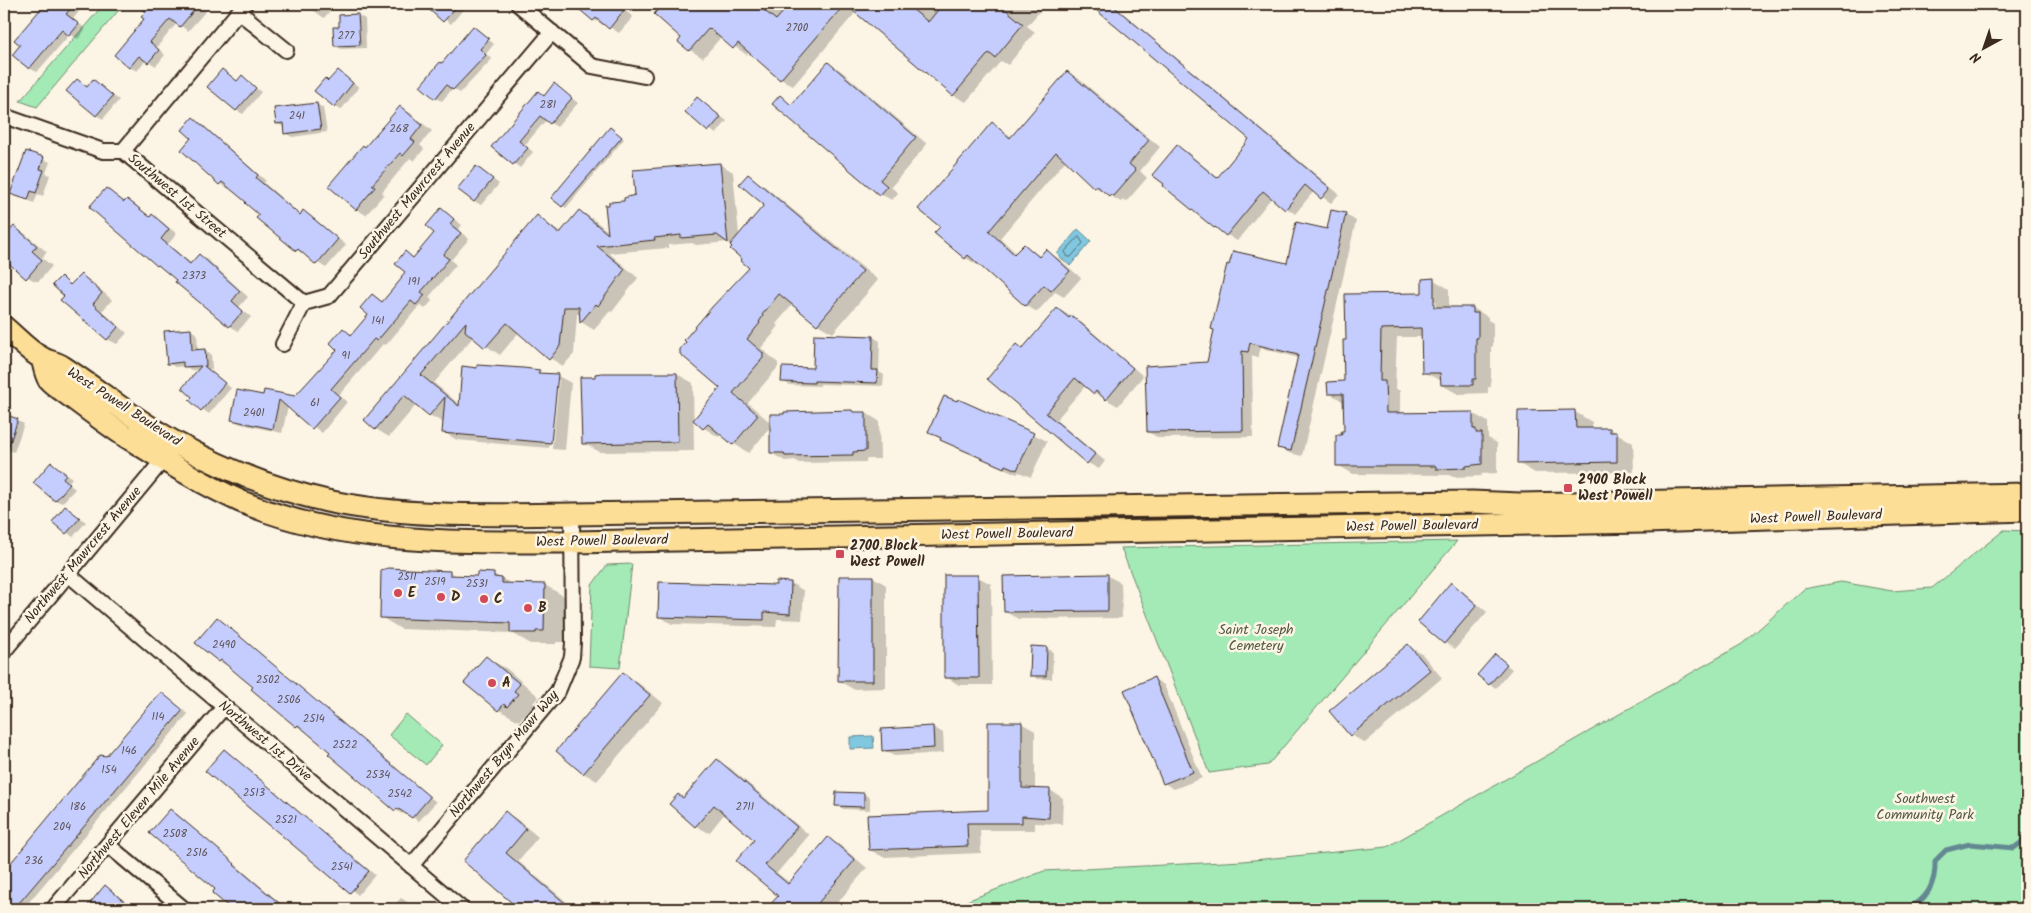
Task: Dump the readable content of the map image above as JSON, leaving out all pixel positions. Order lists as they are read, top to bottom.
{
  "streets": {
    "main road": ["West Powell Boulevard"],
    "street": [
      "Southwest Mawrcrest Avenue",
      "Southwest 1st Street",
      "Northwest Mawrcrest Avenue",
      "Northwest 1st Drive",
      "Northwest Bryn Mawr Way",
      "Northwest Eleven Mile Avenue"
    ]
  },
  "crossings": [
    ["Southwest Mawrcrest Avenue", "Southwest 1st Street"],
    ["West Powell Boulevard", "Northwest Mawrcrest Avenue"],
    ["West Powell Boulevard", "Northwest Bryn Mawr Way"],
    ["Northwest Mawrcrest Avenue", "Northwest 1st Drive"],
    ["Northwest 1st Drive", "Northwest Bryn Mawr Way"],
    ["Northwest 1st Drive", "Northwest Eleven Mile Avenue"]
  ],
  "parks": ["Saint Joseph Cemetery", "Southwest Community Park"],
  "places": {
    "transit": ["2900 Block West Powell", "2700 Block West Powell"],
    "other": [
      "E",
      "D",
      "C",
      "B",
      "A"
    ]
  },
  "house_numbers": [
    "2700",
    "277",
    "281",
    "241",
    "268",
    "2373",
    "191",
    "141",
    "91",
    "61",
    "2401",
    "2511",
    "2519",
    "2531",
    "2490",
    "2502",
    "2506",
    "114",
    "2514",
    "2522",
    "146",
    "154",
    "2534",
    "2513",
    "2542",
    "186",
    "2711",
    "2521",
    "204",
    "2508",
    "2516",
    "236",
    "2541"
  ],
  "north": "bottom left"
}
